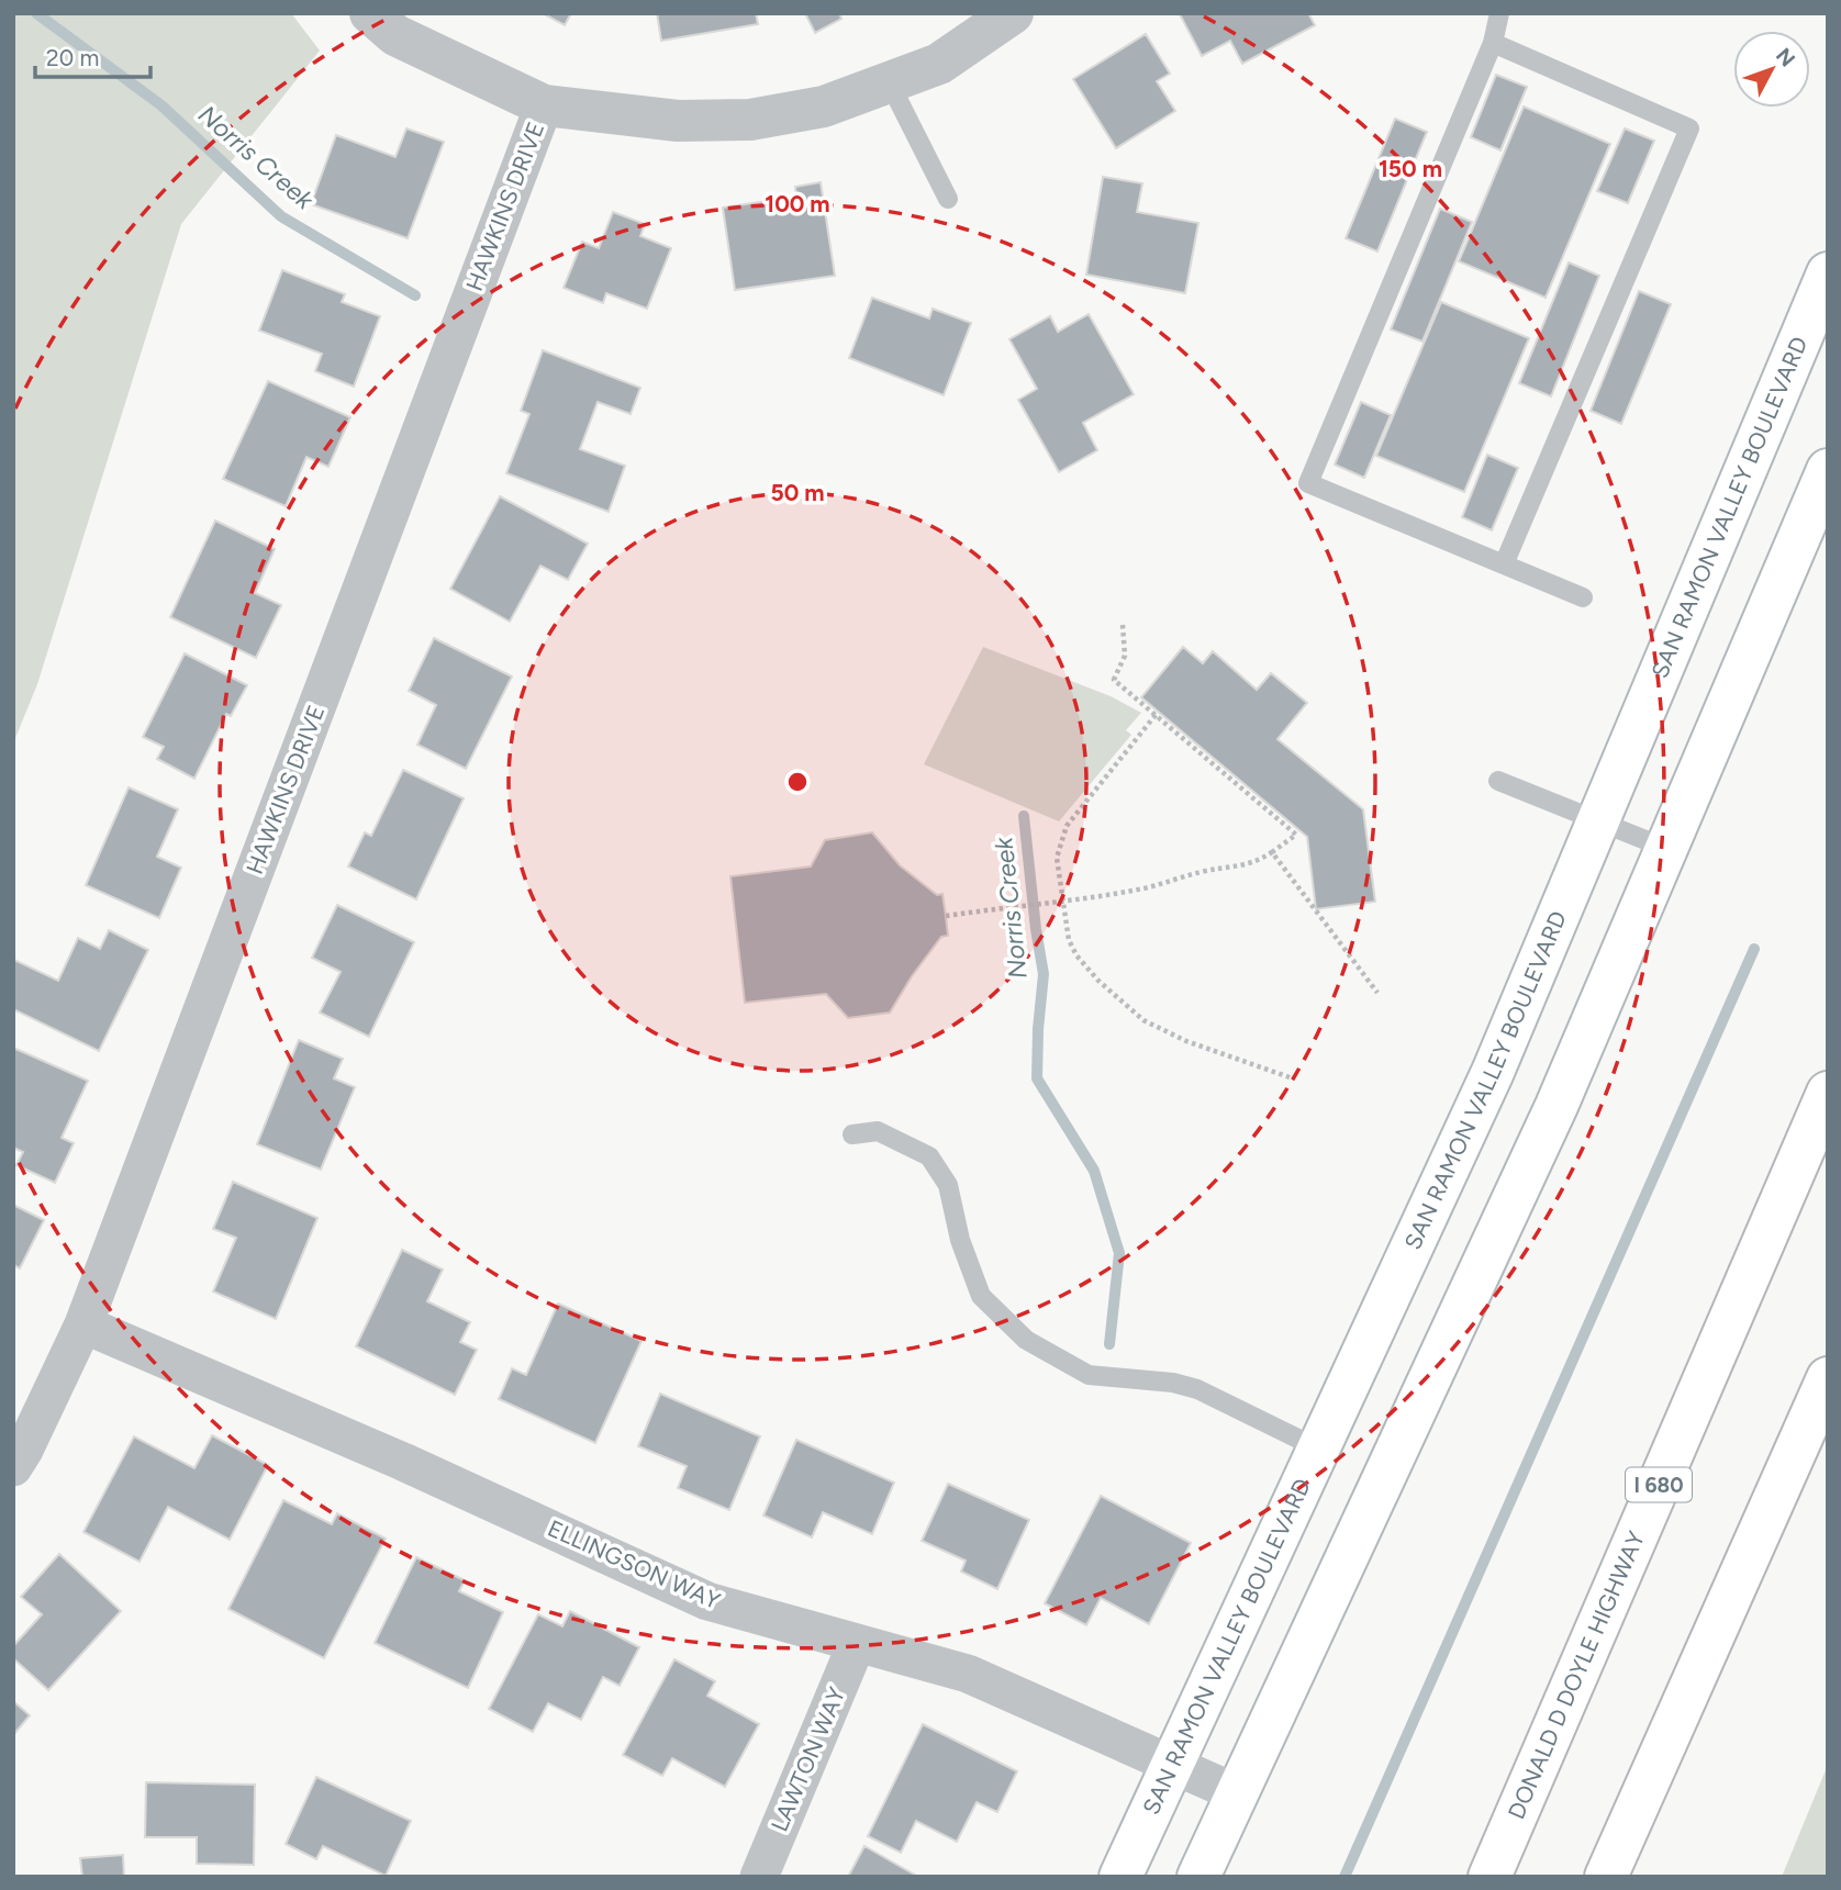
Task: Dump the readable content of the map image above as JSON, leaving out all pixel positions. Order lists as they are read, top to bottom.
{
  "streets": {
    "main road": ["SAN RAMON VALLEY BOULEVARD", "I 680", "DONALD D DOYLE HIGHWAY"],
    "street": ["HAWKINS DRIVE", "ELLINGSON WAY", "LAWTON WAY"]
  },
  "crossings": [
    ["HAWKINS DRIVE", "ELLINGSON WAY"],
    ["SAN RAMON VALLEY BOULEVARD", "ELLINGSON WAY"],
    ["ELLINGSON WAY", "LAWTON WAY"]
  ],
  "water": ["Norris Creek"],
  "scale_bar": "20 m",
  "north": "top right",
  "rings": ["150 m", "100 m", "50 m"]
}
